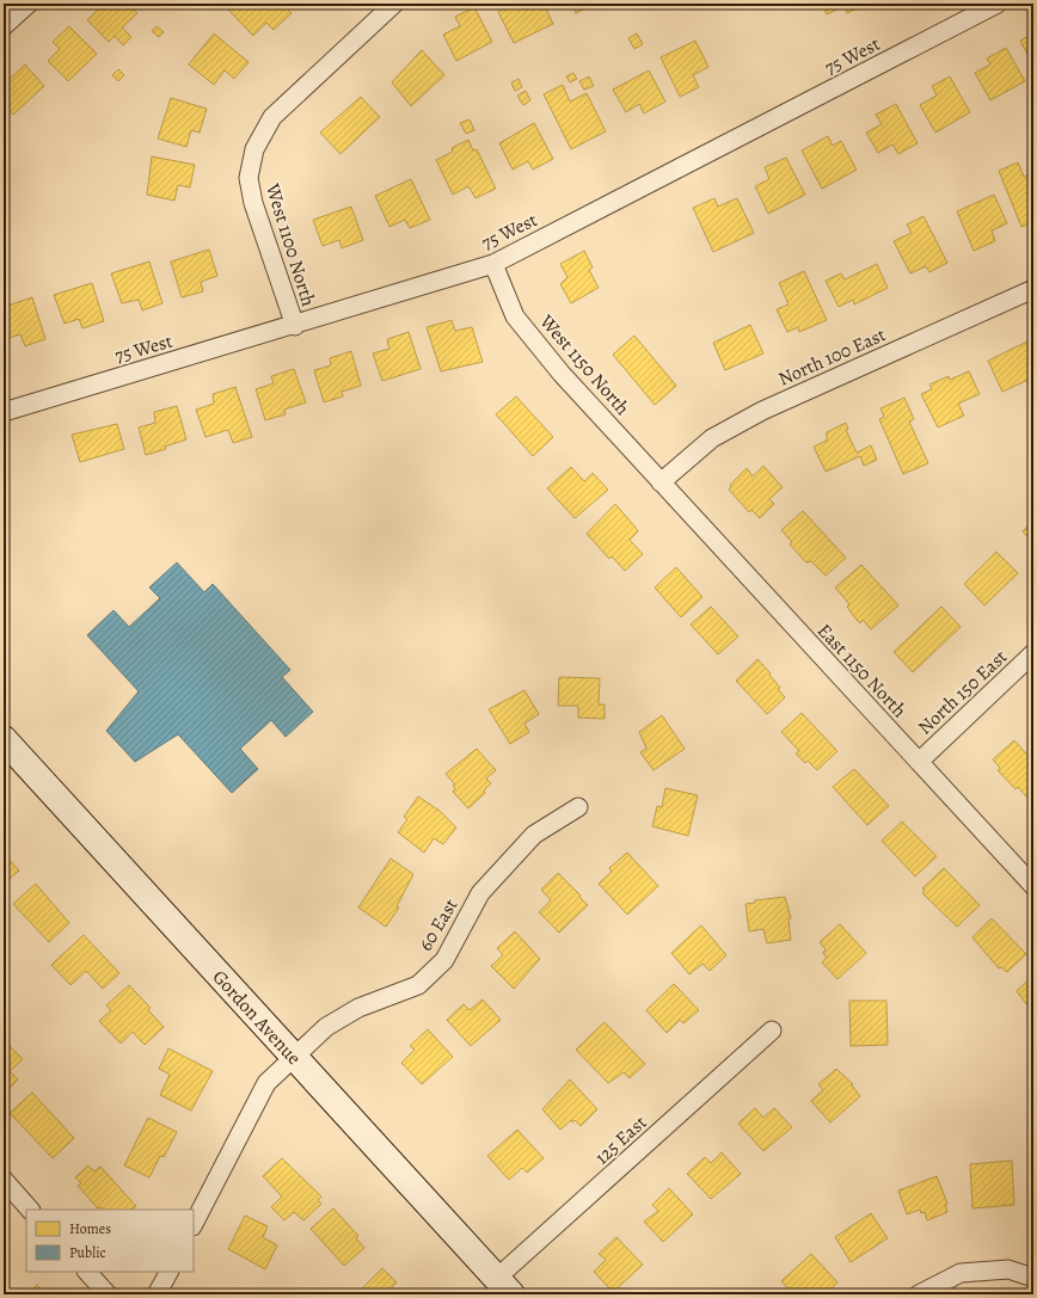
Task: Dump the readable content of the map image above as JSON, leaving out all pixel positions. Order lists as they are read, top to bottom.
{
  "streets": {
    "main road": ["Gordon Avenue"],
    "street": [
      "75 West",
      "West 1100 North",
      "North 100 East",
      "West 1150 North",
      "East 1150 North",
      "North 150 East",
      "60 East",
      "125 East"
    ]
  },
  "crossings": [
    ["75 West", "West 1100 North"],
    ["75 West", "West 1150 North"],
    ["North 100 East", "West 1150 North"],
    ["North 100 East", "East 1150 North"],
    ["West 1150 North", "East 1150 North"],
    ["East 1150 North", "North 150 East"],
    ["60 East", "Gordon Avenue"],
    ["Gordon Avenue", "125 East"]
  ],
  "legend": ["Homes", "Public"]
}
